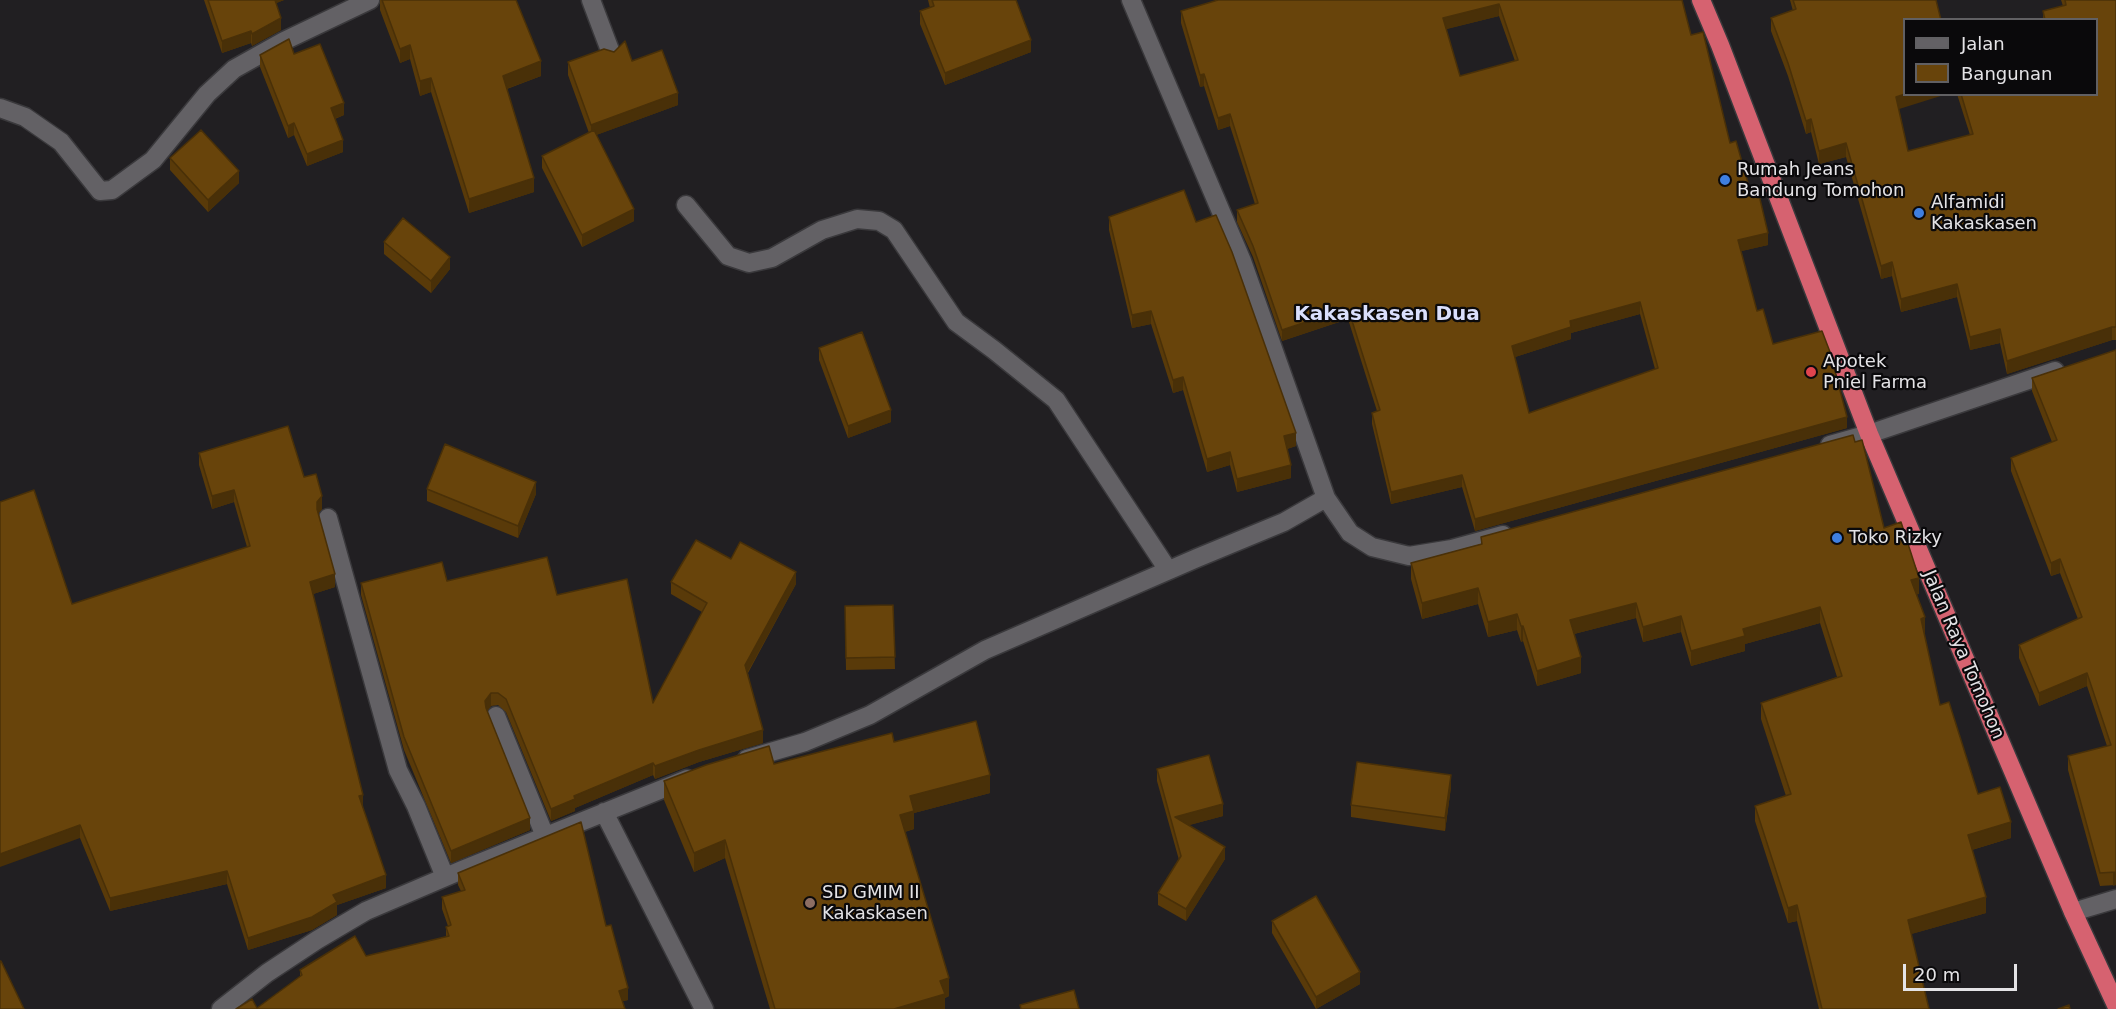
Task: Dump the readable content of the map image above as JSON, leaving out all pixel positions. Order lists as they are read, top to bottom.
{
  "streets": {
    "highway": ["Jalan Raya Tomohon"]
  },
  "districts": ["Kakaskasen Dua"],
  "places": [
    "Rumah Jeans Bandung Tomohon",
    "Alfamidi Kakaskasen",
    "Apotek Pniel Farma",
    "Toko Rizky",
    "SD GMIM II Kakaskasen"
  ],
  "legend": ["Jalan", "Bangunan"],
  "scale_bar": "20 m"
}
